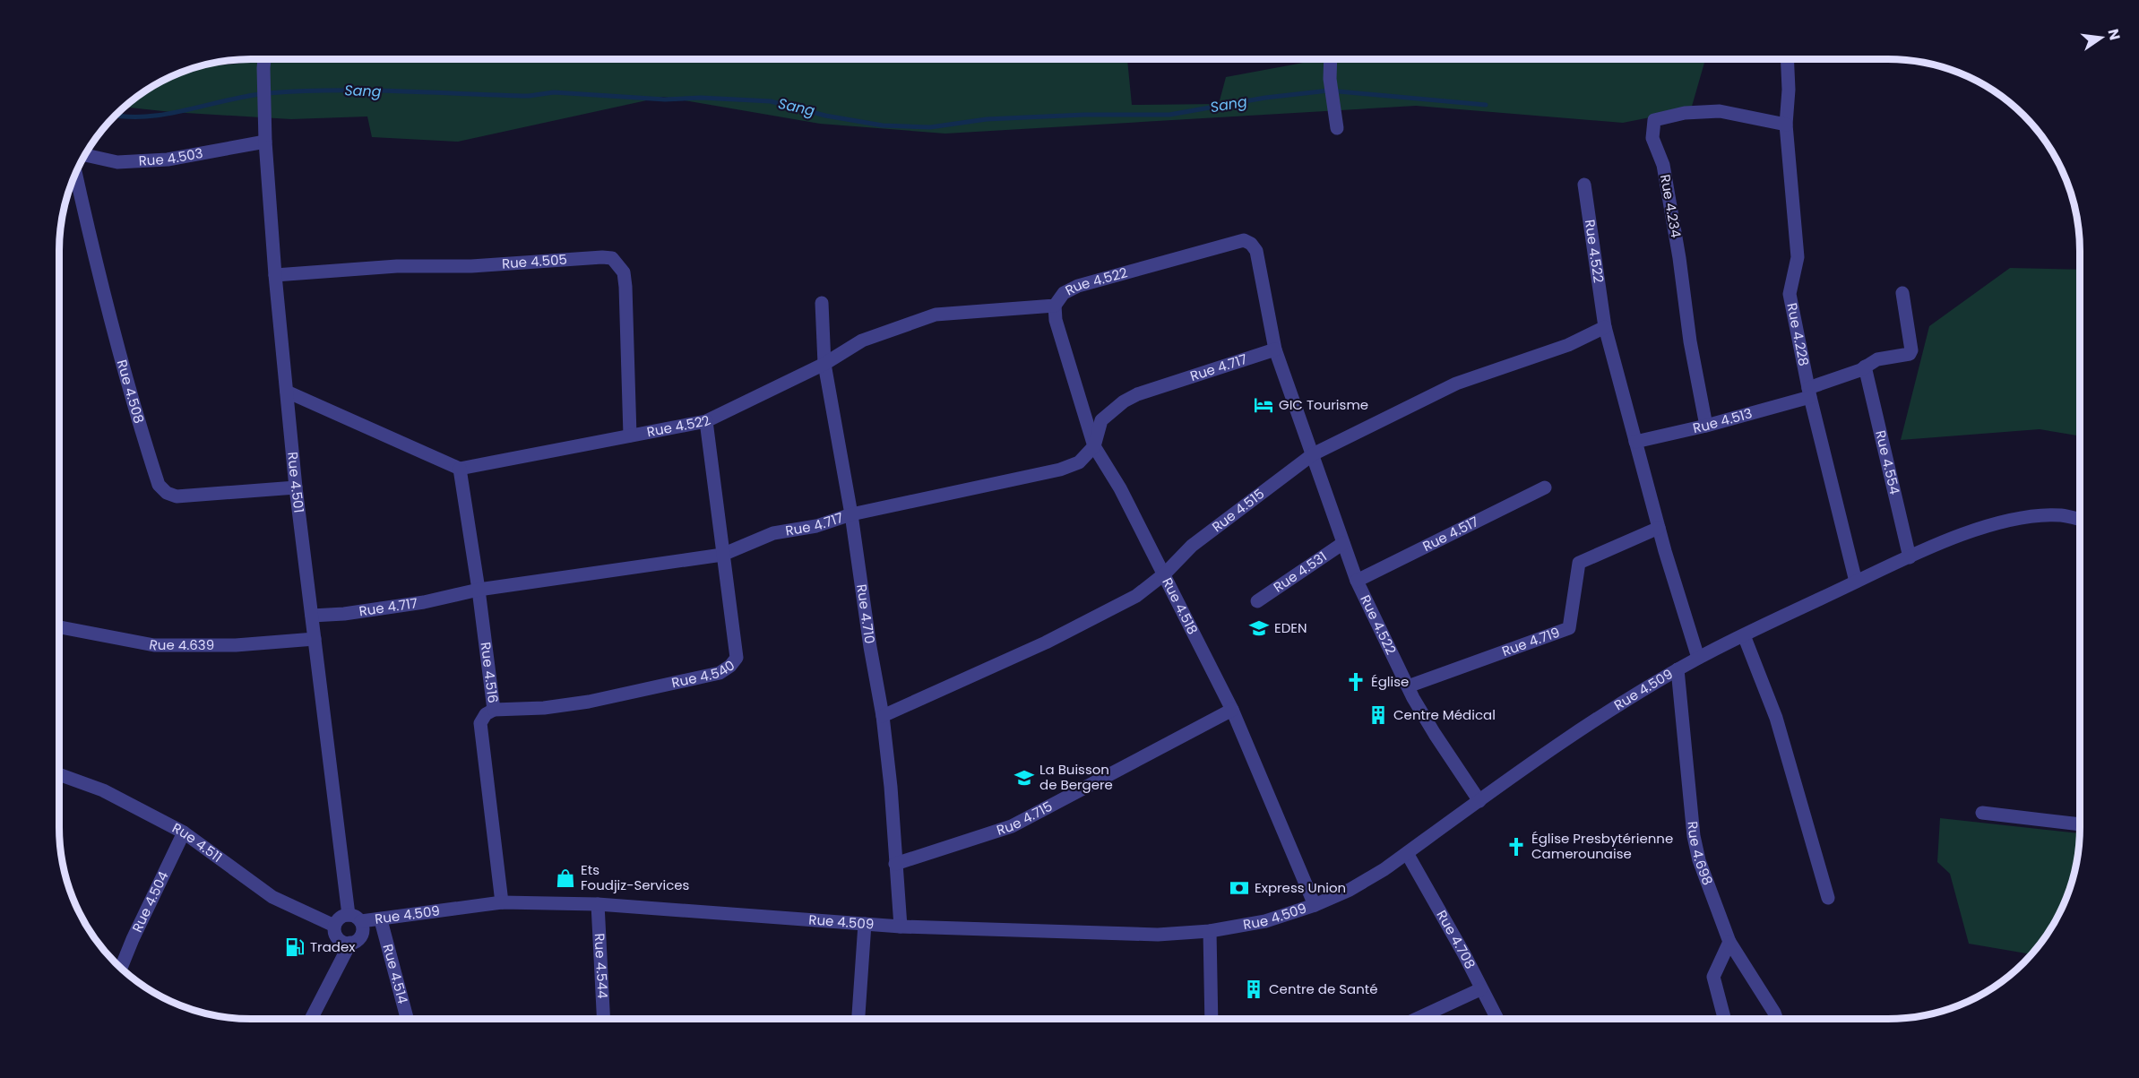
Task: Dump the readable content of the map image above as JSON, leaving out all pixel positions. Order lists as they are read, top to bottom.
{
  "streets": {
    "street": [
      "Rue 4.503",
      "Rue 4.234",
      "Rue 4.522",
      "Rue 4.505",
      "Rue 4.228",
      "Rue 4.717",
      "Rue 4.508",
      "Rue 4.513",
      "Rue 4.554",
      "Rue 4.501",
      "Rue 4.515",
      "Rue 4.517",
      "Rue 4.531",
      "Rue 4.518",
      "Rue 4.710",
      "Rue 4.719",
      "Rue 4.639",
      "Rue 4.540",
      "Rue 4.516",
      "Rue 4.509",
      "Rue 4.715",
      "Rue 4.511",
      "Rue 4.698",
      "Rue 4.504",
      "Rue 4.708",
      "Rue 4.544",
      "Rue 4.514"
    ]
  },
  "crossings": [
    ["Rue 4.503", "Rue 4.501"],
    ["Rue 4.234", "Rue 4.228"],
    ["Rue 4.234", "Rue 4.513"],
    ["Rue 4.522", "Rue 4.505"],
    ["Rue 4.522", "Rue 4.717"],
    ["Rue 4.522", "Rue 4.513"],
    ["Rue 4.522", "Rue 4.515"],
    ["Rue 4.522", "Rue 4.517"],
    ["Rue 4.522", "Rue 4.531"],
    ["Rue 4.522", "Rue 4.518"],
    ["Rue 4.522", "Rue 4.710"],
    ["Rue 4.522", "Rue 4.719"],
    ["Rue 4.522", "Rue 4.540"],
    ["Rue 4.522", "Rue 4.516"],
    ["Rue 4.522", "Rue 4.509"],
    ["Rue 4.505", "Rue 4.501"],
    ["Rue 4.228", "Rue 4.513"],
    ["Rue 4.228", "Rue 4.509"],
    ["Rue 4.717", "Rue 4.501"],
    ["Rue 4.717", "Rue 4.518"],
    ["Rue 4.717", "Rue 4.710"],
    ["Rue 4.717", "Rue 4.540"],
    ["Rue 4.717", "Rue 4.516"],
    ["Rue 4.508", "Rue 4.501"],
    ["Rue 4.513", "Rue 4.554"],
    ["Rue 4.554", "Rue 4.509"],
    ["Rue 4.501", "Rue 4.639"],
    ["Rue 4.501", "Rue 4.509"],
    ["Rue 4.501", "Rue 4.511"],
    ["Rue 4.515", "Rue 4.518"],
    ["Rue 4.515", "Rue 4.710"],
    ["Rue 4.518", "Rue 4.509"],
    ["Rue 4.518", "Rue 4.715"],
    ["Rue 4.710", "Rue 4.509"],
    ["Rue 4.710", "Rue 4.715"],
    ["Rue 4.540", "Rue 4.516"],
    ["Rue 4.516", "Rue 4.509"],
    ["Rue 4.509", "Rue 4.511"],
    ["Rue 4.509", "Rue 4.698"],
    ["Rue 4.509", "Rue 4.708"],
    ["Rue 4.509", "Rue 4.544"],
    ["Rue 4.509", "Rue 4.514"],
    ["Rue 4.511", "Rue 4.504"]
  ],
  "water": ["Sang"],
  "places": {
    "hotel": ["GIC Tourisme"],
    "school or university": ["EDEN", "La Buisson de Bergere"],
    "church": ["Église", "Église Presbytérienne Camerounaise"],
    "building": ["Centre Médical", "Centre de Santé"],
    "shop": ["Ets Foudjiz-Services"],
    "bank": ["Express Union"],
    "fuel station": ["Tradex"]
  },
  "north": "right"
}
